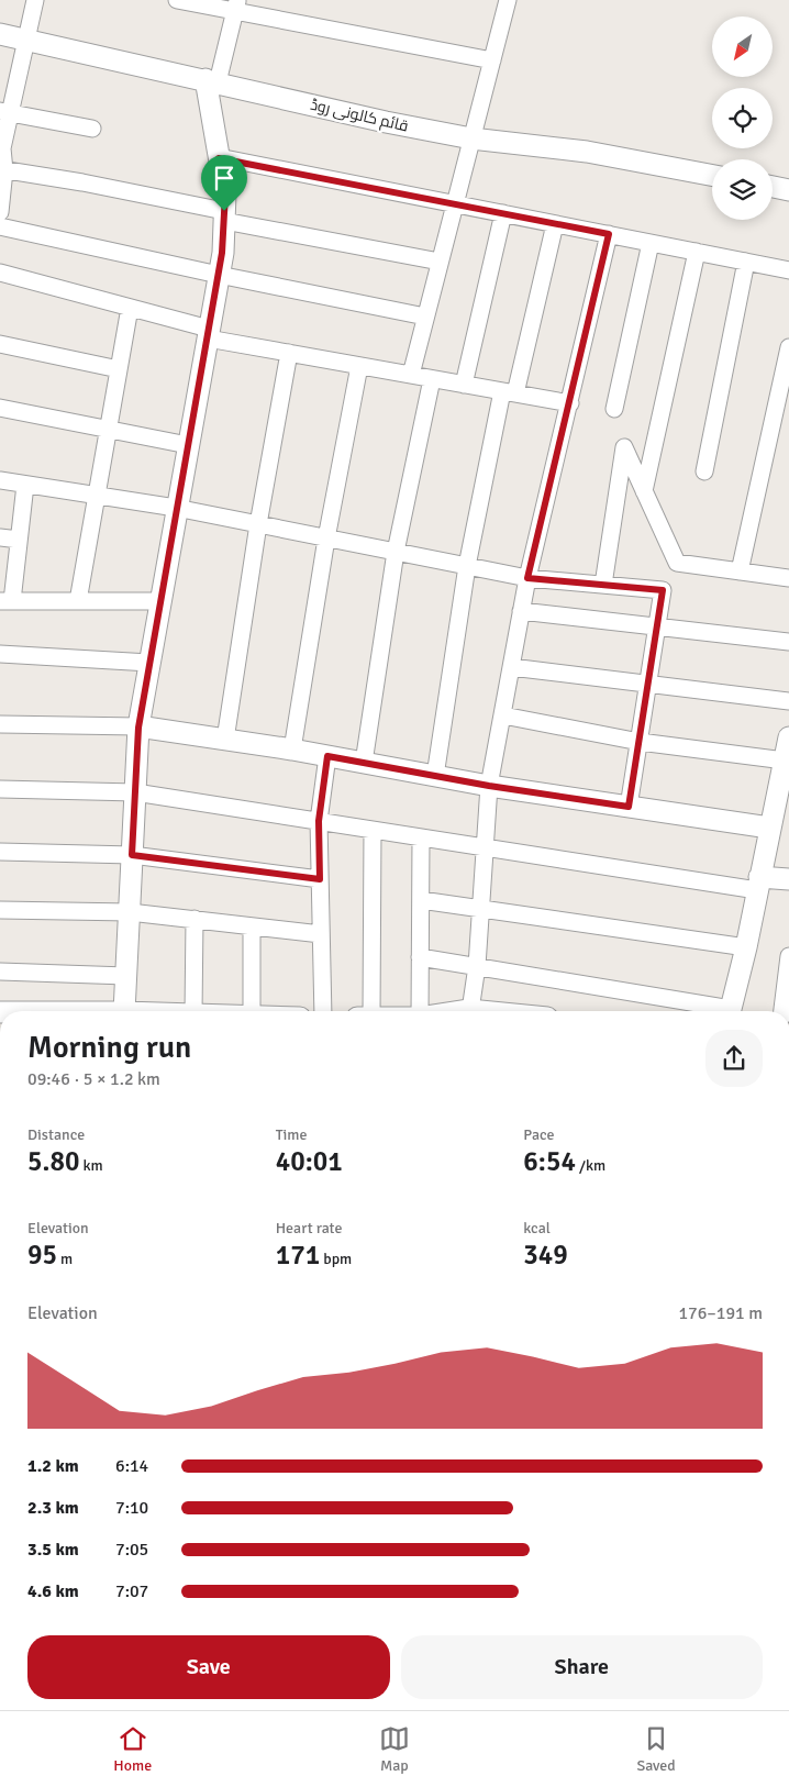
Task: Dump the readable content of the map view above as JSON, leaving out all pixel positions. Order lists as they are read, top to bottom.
{
  "streets": {
    "street": ["قائم کالونی روڈ"]
  },
  "north": "bottom left",
  "page": {
    "heading": ["Morning run", "09:46 · 5 × 1.2 km"],
    "stats": [
      ["Distance", "5.80 km"],
      ["Time", "40:01"],
      ["Pace", "6:54 /km"],
      ["Elevation", "95 m"],
      ["Heart rate", "171 bpm"],
      ["kcal", "349"]
    ],
    "chart": ["Elevation", "176–191 m"],
    "list": [
      {
        "name": "1.2 km",
        "note": "6:14"
      },
      {
        "name": "2.3 km",
        "note": "7:10"
      },
      {
        "name": "3.5 km",
        "note": "7:05"
      },
      {
        "name": "4.6 km",
        "note": "7:07"
      }
    ],
    "buttons": ["Save", "Share"],
    "tabs": ["Home", "Map", "Saved"]
  }
}
